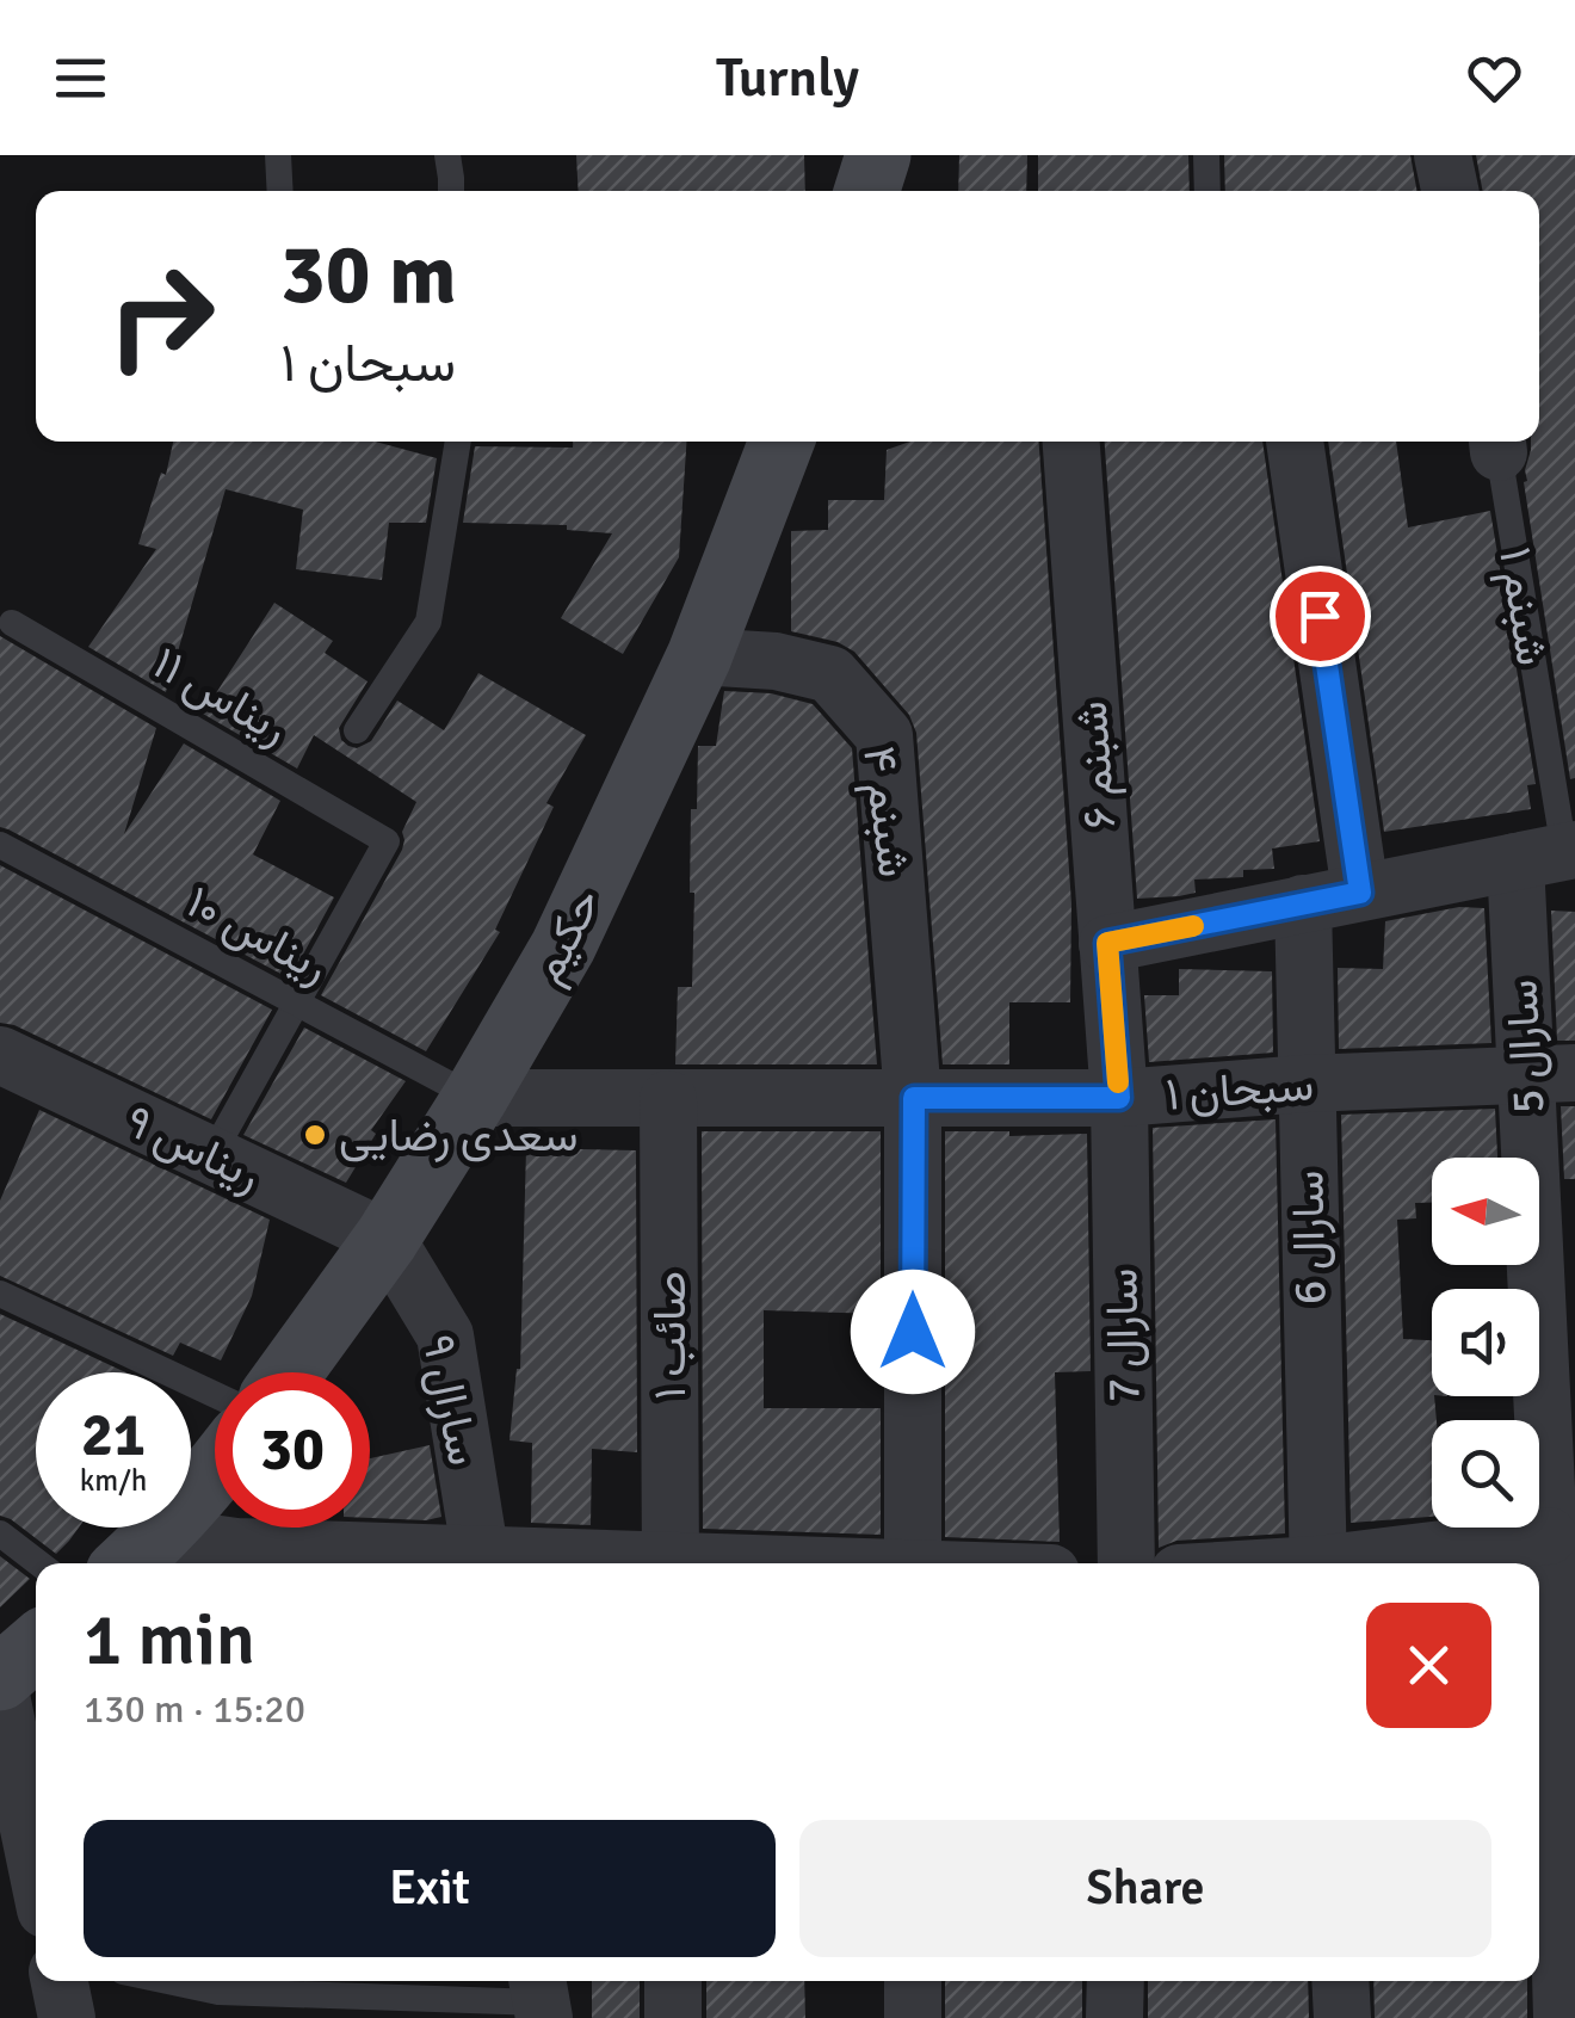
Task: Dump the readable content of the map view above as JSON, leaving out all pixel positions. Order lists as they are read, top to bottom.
{
  "streets": {
    "street": [
      "شبنم ۶",
      "شبنم ۴",
      "حکیم",
      "سارال 5",
      "سبحان ۱",
      "ریناس ۹",
      "سارال 6",
      "صائب ۱",
      "سارال 7",
      "سارال ۹"
    ],
    "lane": ["شبنم ۱", "ریناس ۱۱", "ریناس ۱۰"]
  },
  "crossings": [
    ["شبنم ۱", "سارال 5"],
    ["ریناس ۱۱", "ریناس ۱۰"],
    ["شبنم ۶", "سبحان ۱"],
    ["شبنم ۶", "سارال 7"],
    ["شبنم ۴", "حکیم"],
    ["شبنم ۴", "سبحان ۱"],
    ["ریناس ۱۰", "حکیم"],
    ["ریناس ۱۰", "سبحان ۱"],
    ["حکیم", "سبحان ۱"],
    ["حکیم", "ریناس ۹"],
    ["حکیم", "سارال ۹"],
    ["سارال 5", "سبحان ۱"],
    ["سبحان ۱", "سارال 6"],
    ["سبحان ۱", "صائب ۱"],
    ["سبحان ۱", "سارال 7"],
    ["ریناس ۹", "سارال ۹"]
  ],
  "places": ["سعدی رضایی"],
  "north": "left",
  "page": {
    "header": "Turnly",
    "turn": ["30 m", "سبحان ۱"],
    "speed": "21 km/h",
    "limit": "30",
    "heading": ["1 min", "130 m · 15:20"],
    "buttons": ["Exit", "Share"]
  }
}
